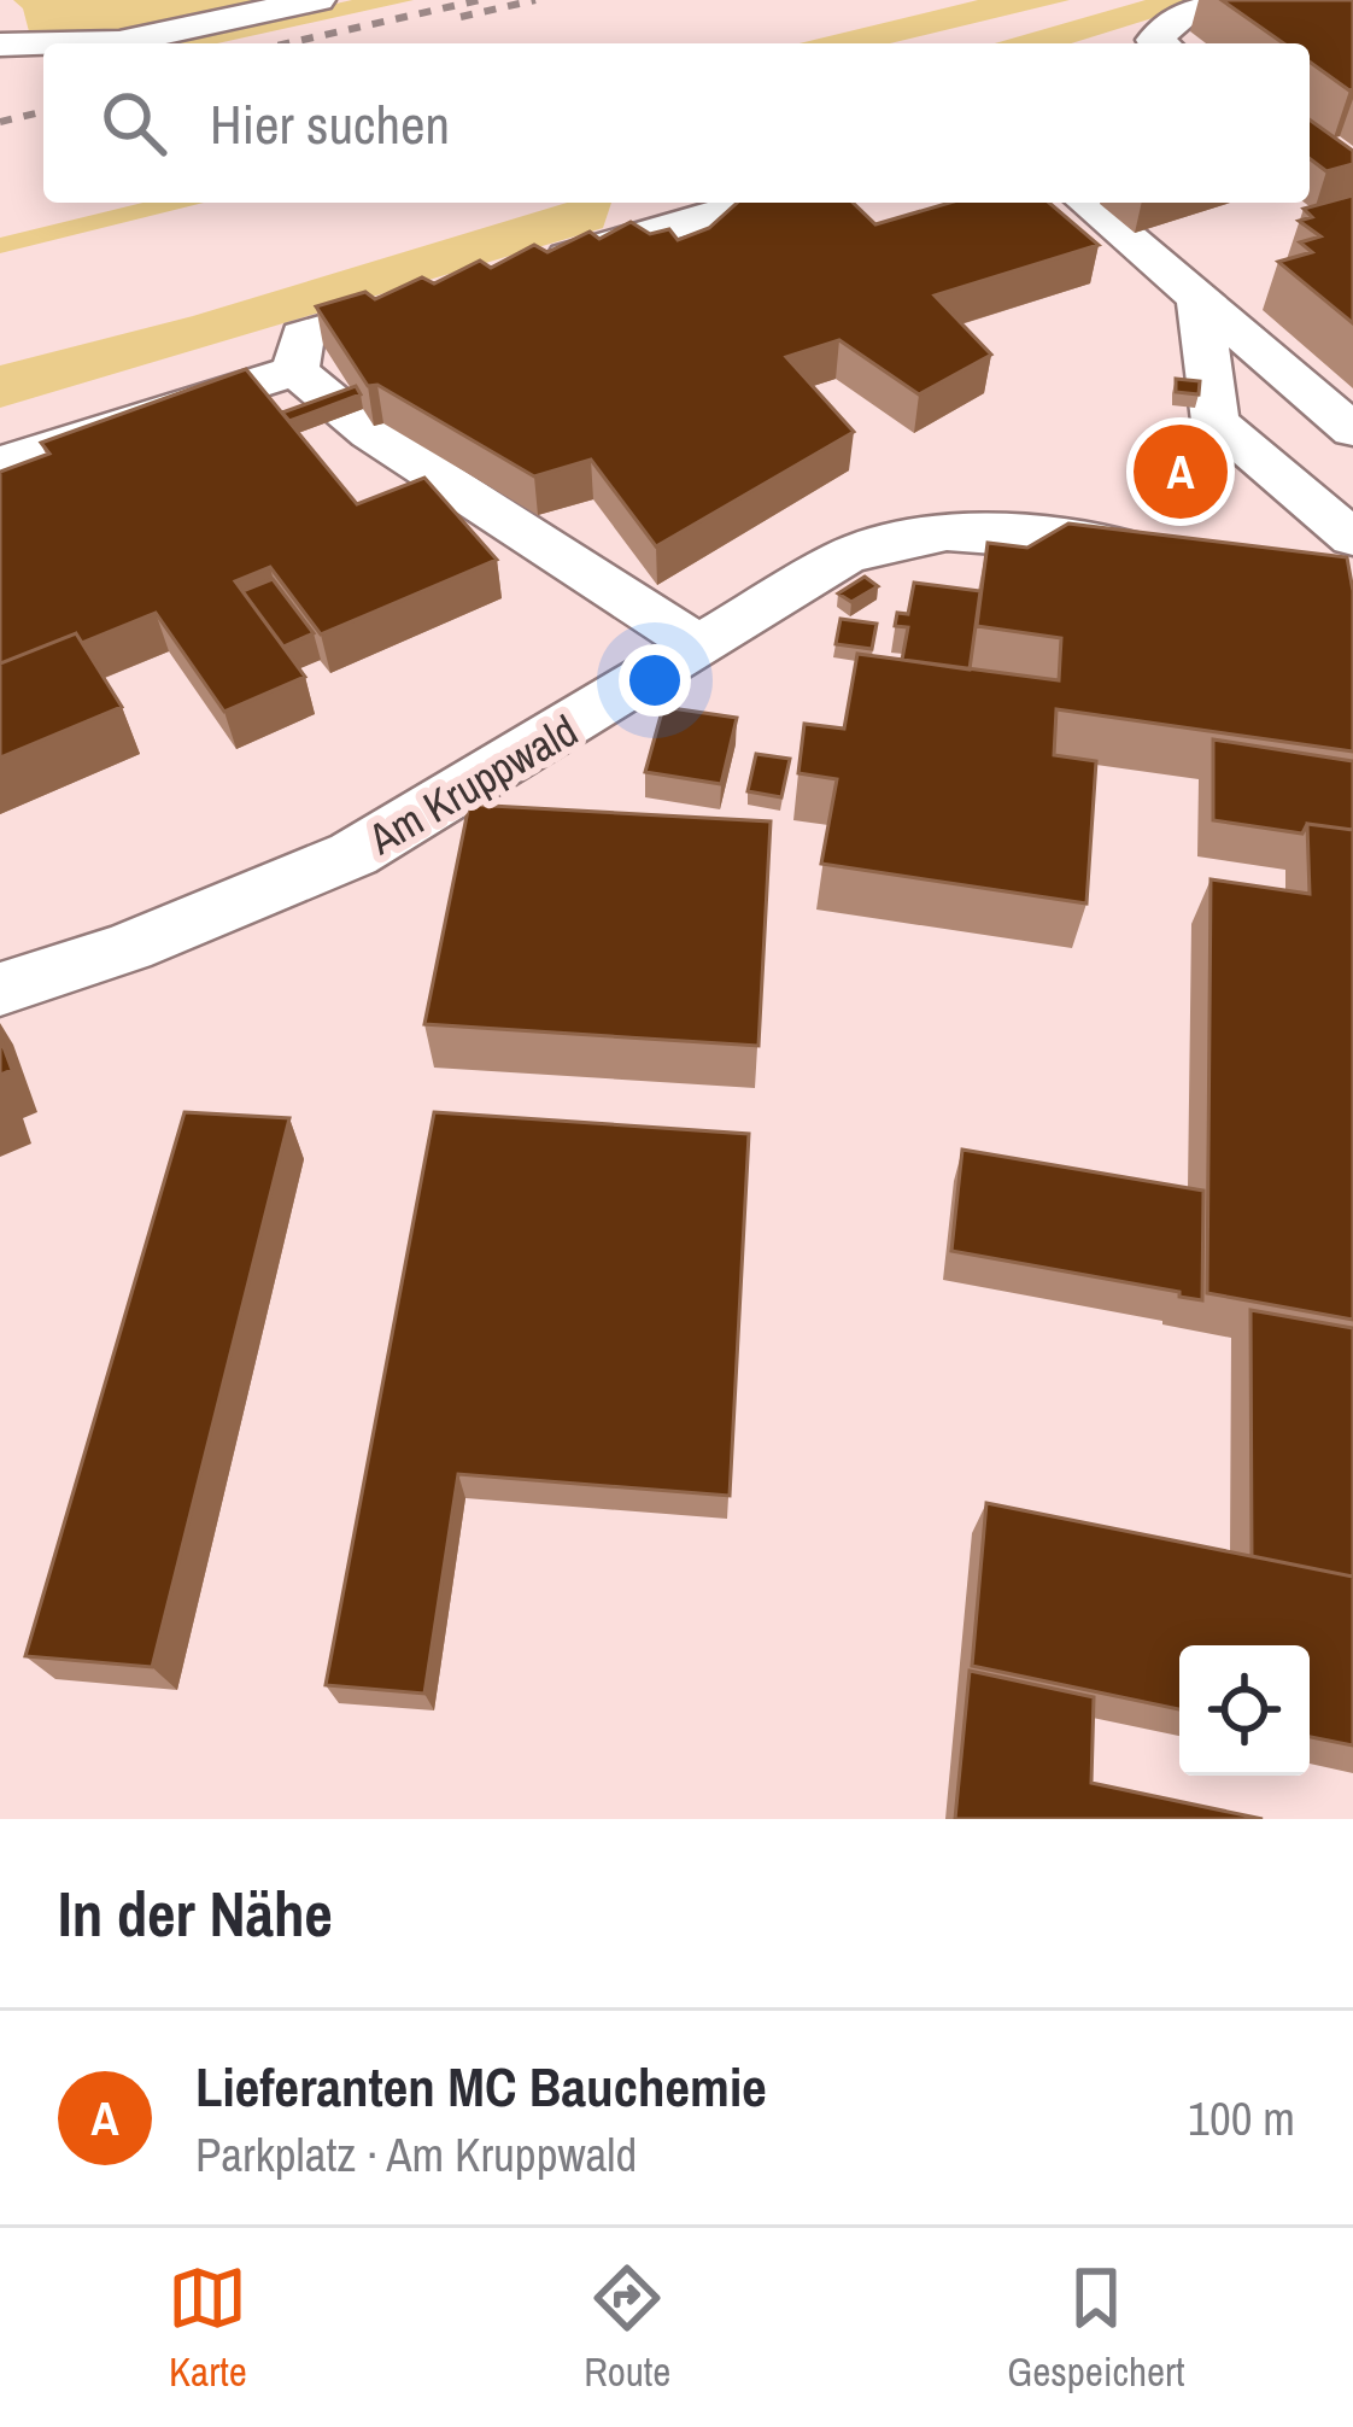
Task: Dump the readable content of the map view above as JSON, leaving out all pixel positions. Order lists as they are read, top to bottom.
{
  "streets": {
    "street": ["Am Kruppwald"]
  },
  "page": {
    "search": "Hier suchen",
    "pins": "A",
    "heading": "In der Nähe",
    "list": [
      {
        "mark": "A",
        "name": "Lieferanten MC Bauchemie",
        "note": "Parkplatz · Am Kruppwald",
        "value": "100 m"
      }
    ],
    "nav": ["Karte", "Route", "Gespeichert"]
  }
}
